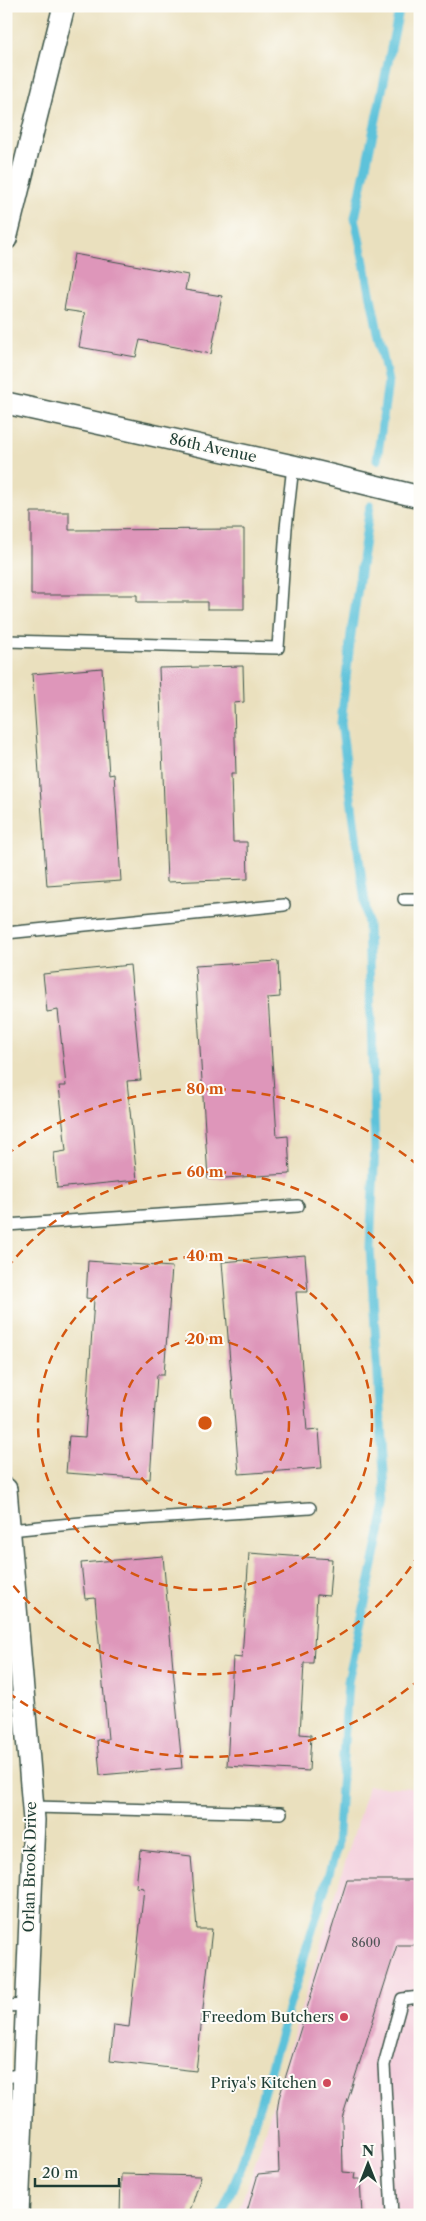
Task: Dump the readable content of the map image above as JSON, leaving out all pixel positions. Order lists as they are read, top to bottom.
{
  "streets": {
    "street": ["86th Avenue", "Orlan Brook Drive"]
  },
  "places": ["Freedom Butchers", "Priya's Kitchen"],
  "house_numbers": ["8600"],
  "scale_bar": "20 m",
  "north": "top",
  "rings": [
    "80 m",
    "60 m",
    "40 m",
    "20 m"
  ]
}
